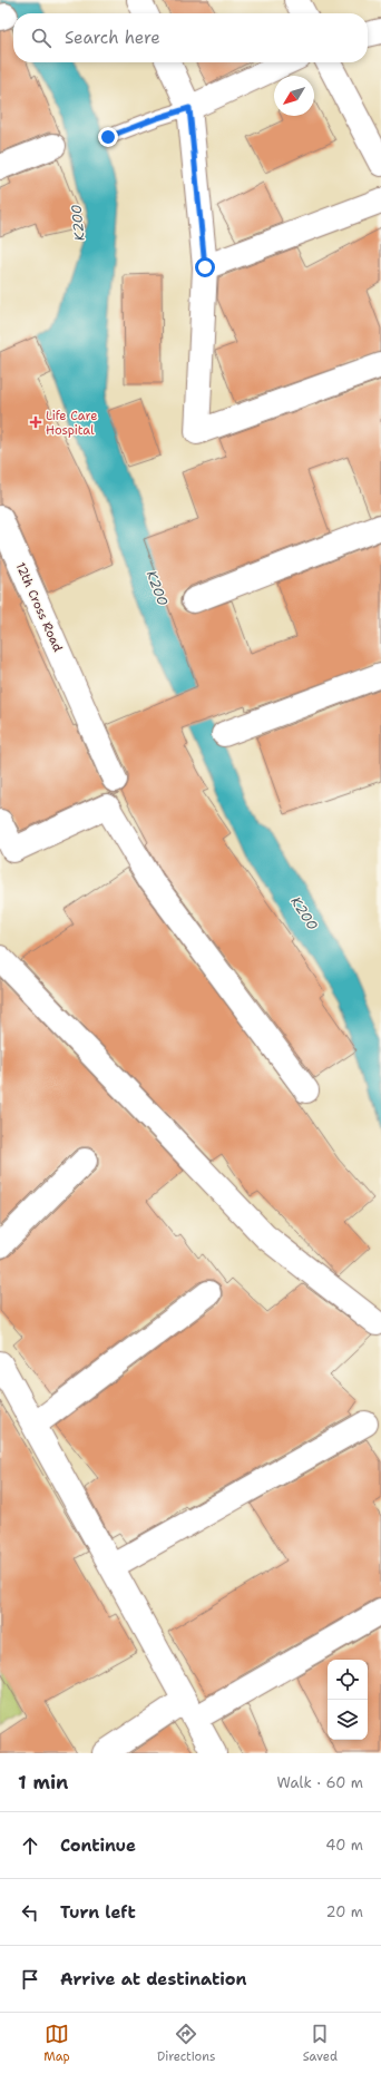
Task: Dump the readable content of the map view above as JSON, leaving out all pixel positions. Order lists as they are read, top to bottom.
{
  "streets": {
    "street": ["12th Cross Road"]
  },
  "water": ["K200"],
  "places": {
    "health": ["Life Care Hospital"]
  },
  "north": "bottom left",
  "page": {
    "search": "Search here",
    "heading": ["1 min", "Walk · 60 m"],
    "list": [
      ["Continue", "40 m"],
      ["Turn left", "20 m"],
      "Arrive at destination"
    ],
    "nav": ["Map", "Directions", "Saved"]
  }
}
